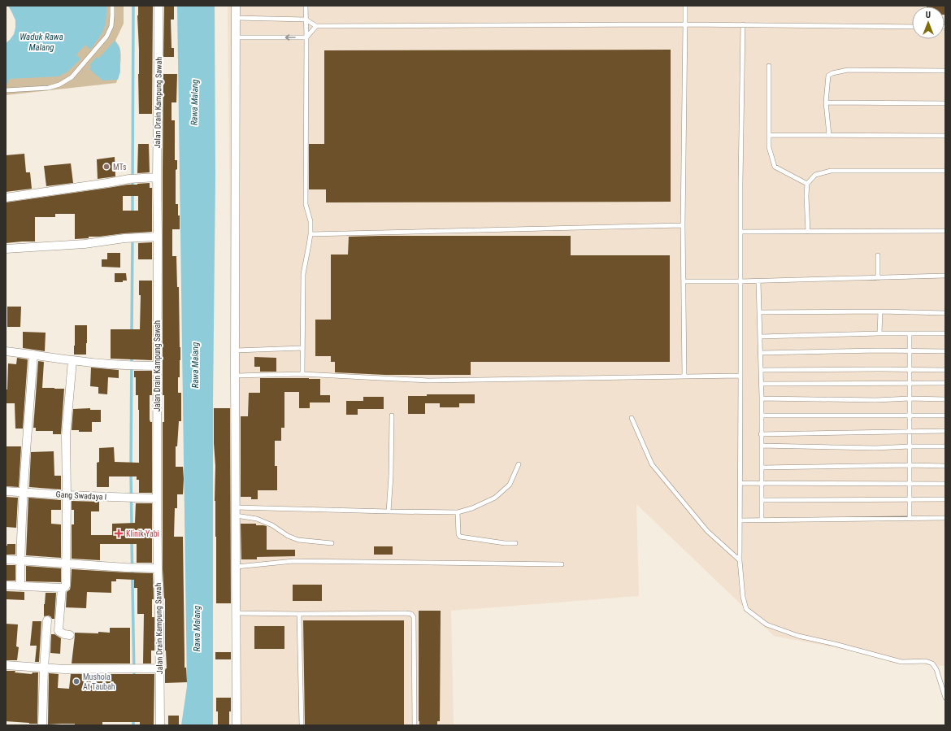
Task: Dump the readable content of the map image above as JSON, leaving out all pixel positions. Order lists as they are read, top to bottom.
{
  "streets": {
    "street": ["Jalan Drain Kampung Sawah", "Gang Swadaya I"]
  },
  "crossings": [
    ["Jalan Drain Kampung Sawah", "Gang Swadaya I"]
  ],
  "water": ["Waduk Rawa Malang", "Rawa Malang"],
  "places": {
    "other": ["MTs", "Mushola At Taubah"],
    "health": ["Klinik Yabi"]
  },
  "north": "top"
}
